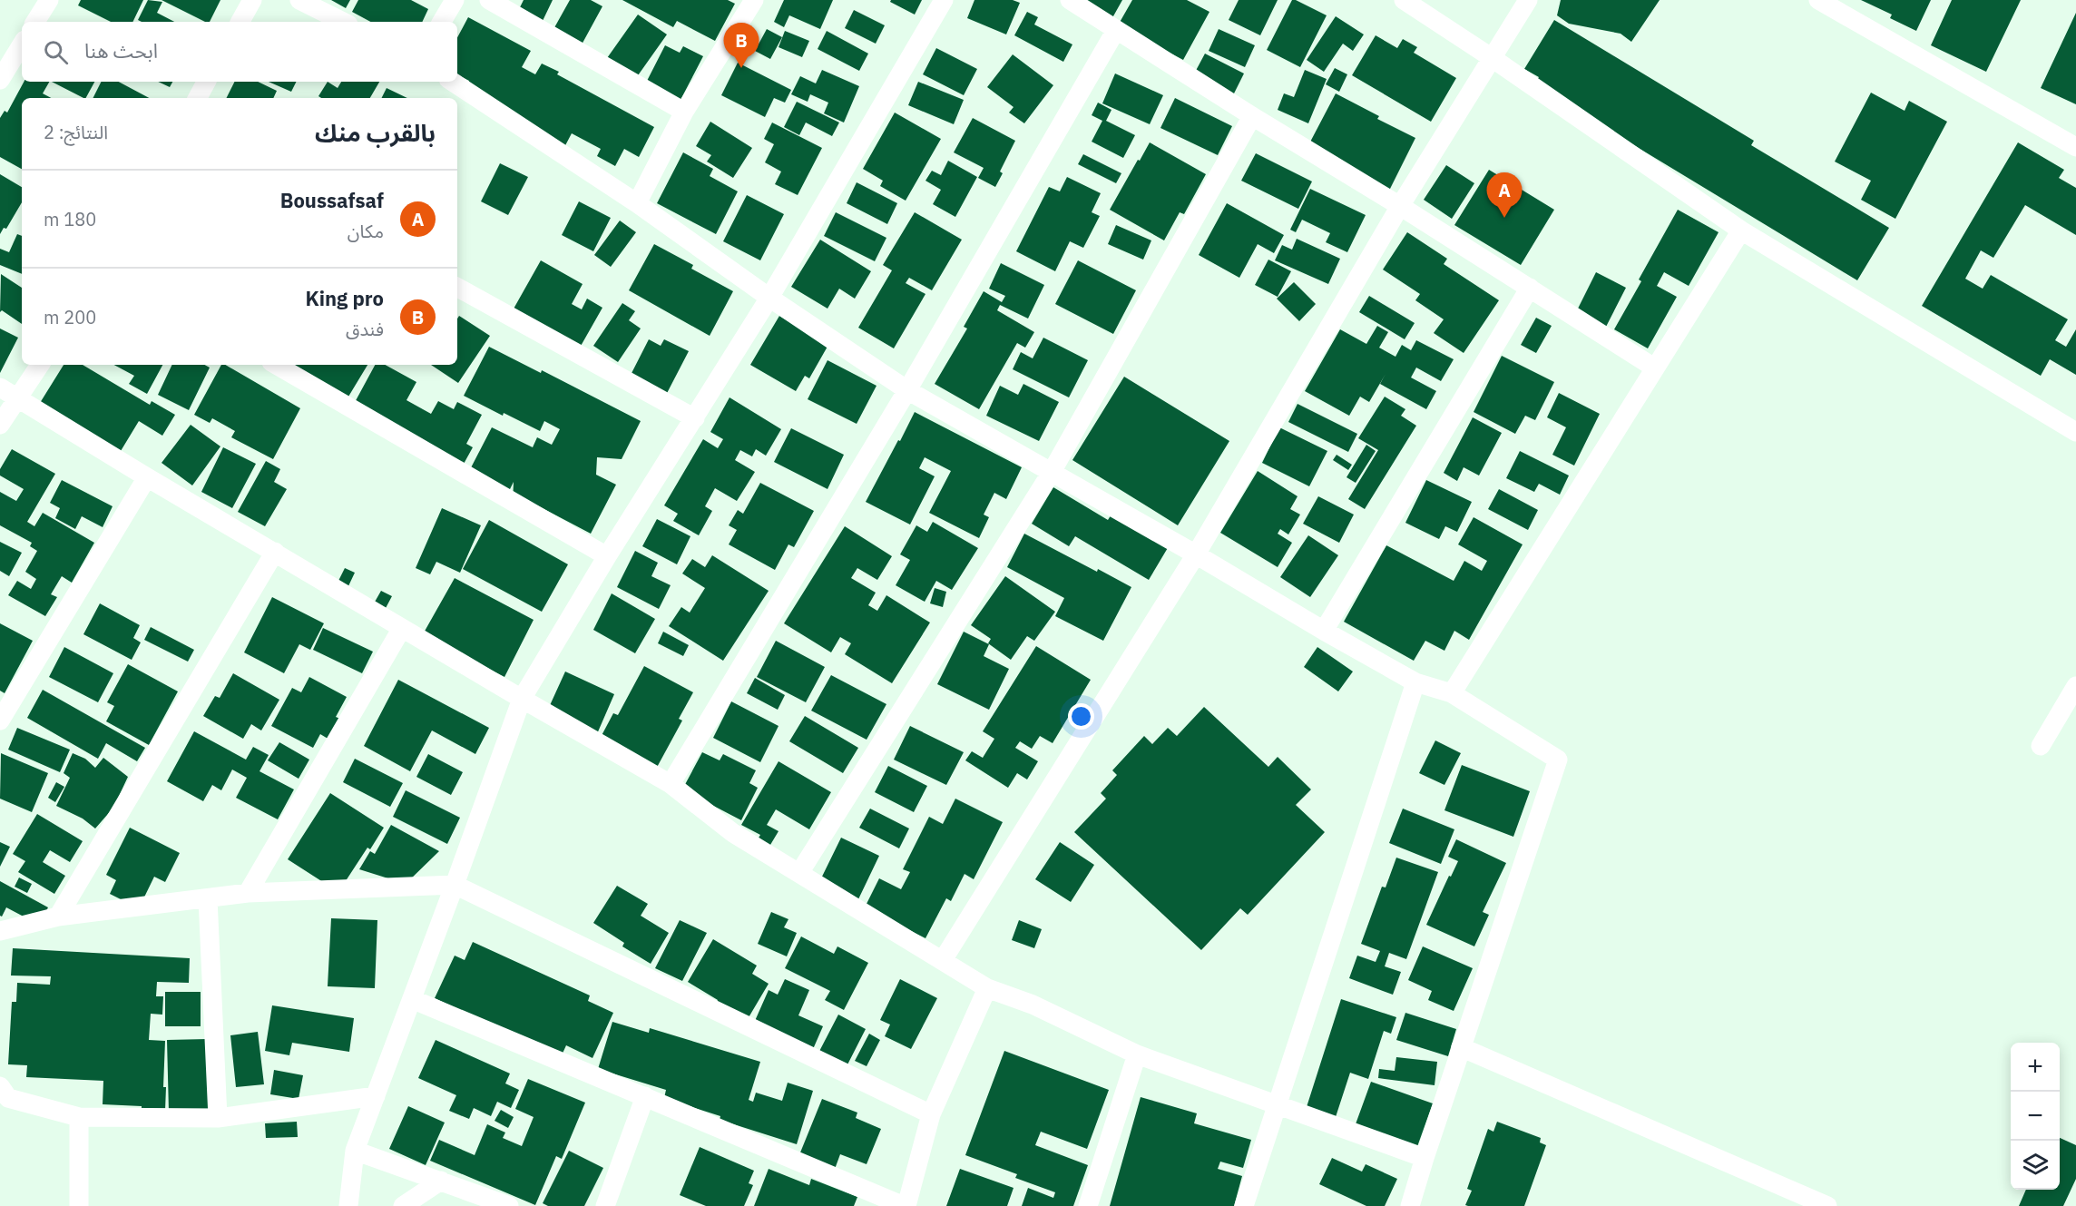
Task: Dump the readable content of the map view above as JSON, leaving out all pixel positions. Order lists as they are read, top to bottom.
{
  "page": {
    "search": "ابحث هنا",
    "pins": ["B", "A"],
    "heading": ["بالقرب منك", "النتائج: 2"],
    "list": [
      {
        "mark": "A",
        "name": "Boussafsaf",
        "note": "مكان",
        "value": "180 m"
      },
      {
        "mark": "B",
        "name": "King pro",
        "note": "فندق",
        "value": "200 m"
      }
    ],
    "map_buttons": ["+", "−"]
  }
}
